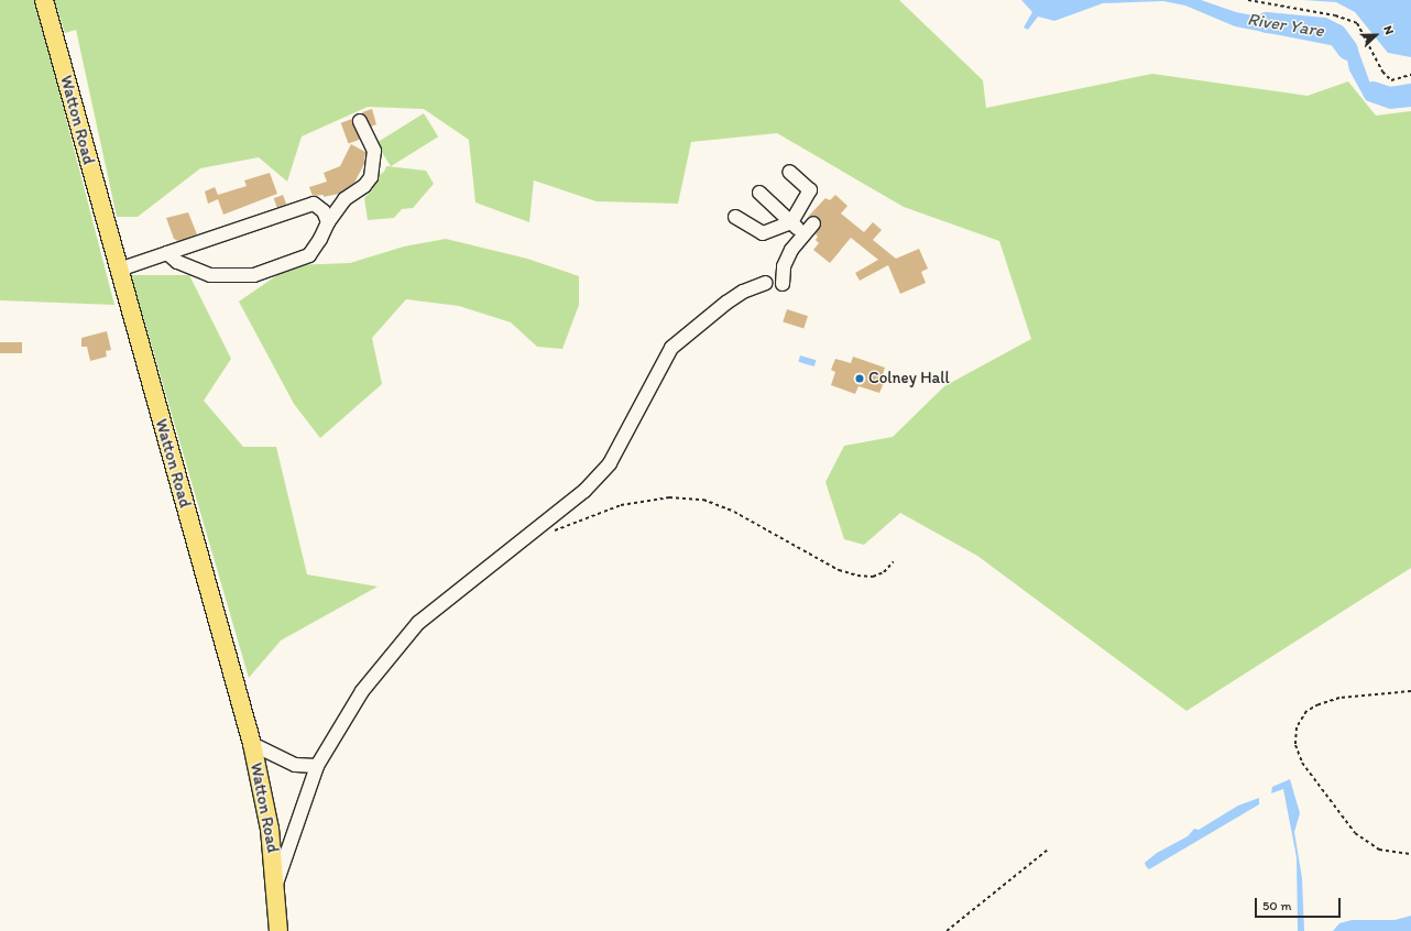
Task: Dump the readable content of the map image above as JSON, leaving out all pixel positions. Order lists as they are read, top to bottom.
{
  "streets": {
    "main road": ["Watton Road"]
  },
  "water": ["River Yare"],
  "places": ["Colney Hall"],
  "scale_bar": "50 m",
  "north": "right"
}
